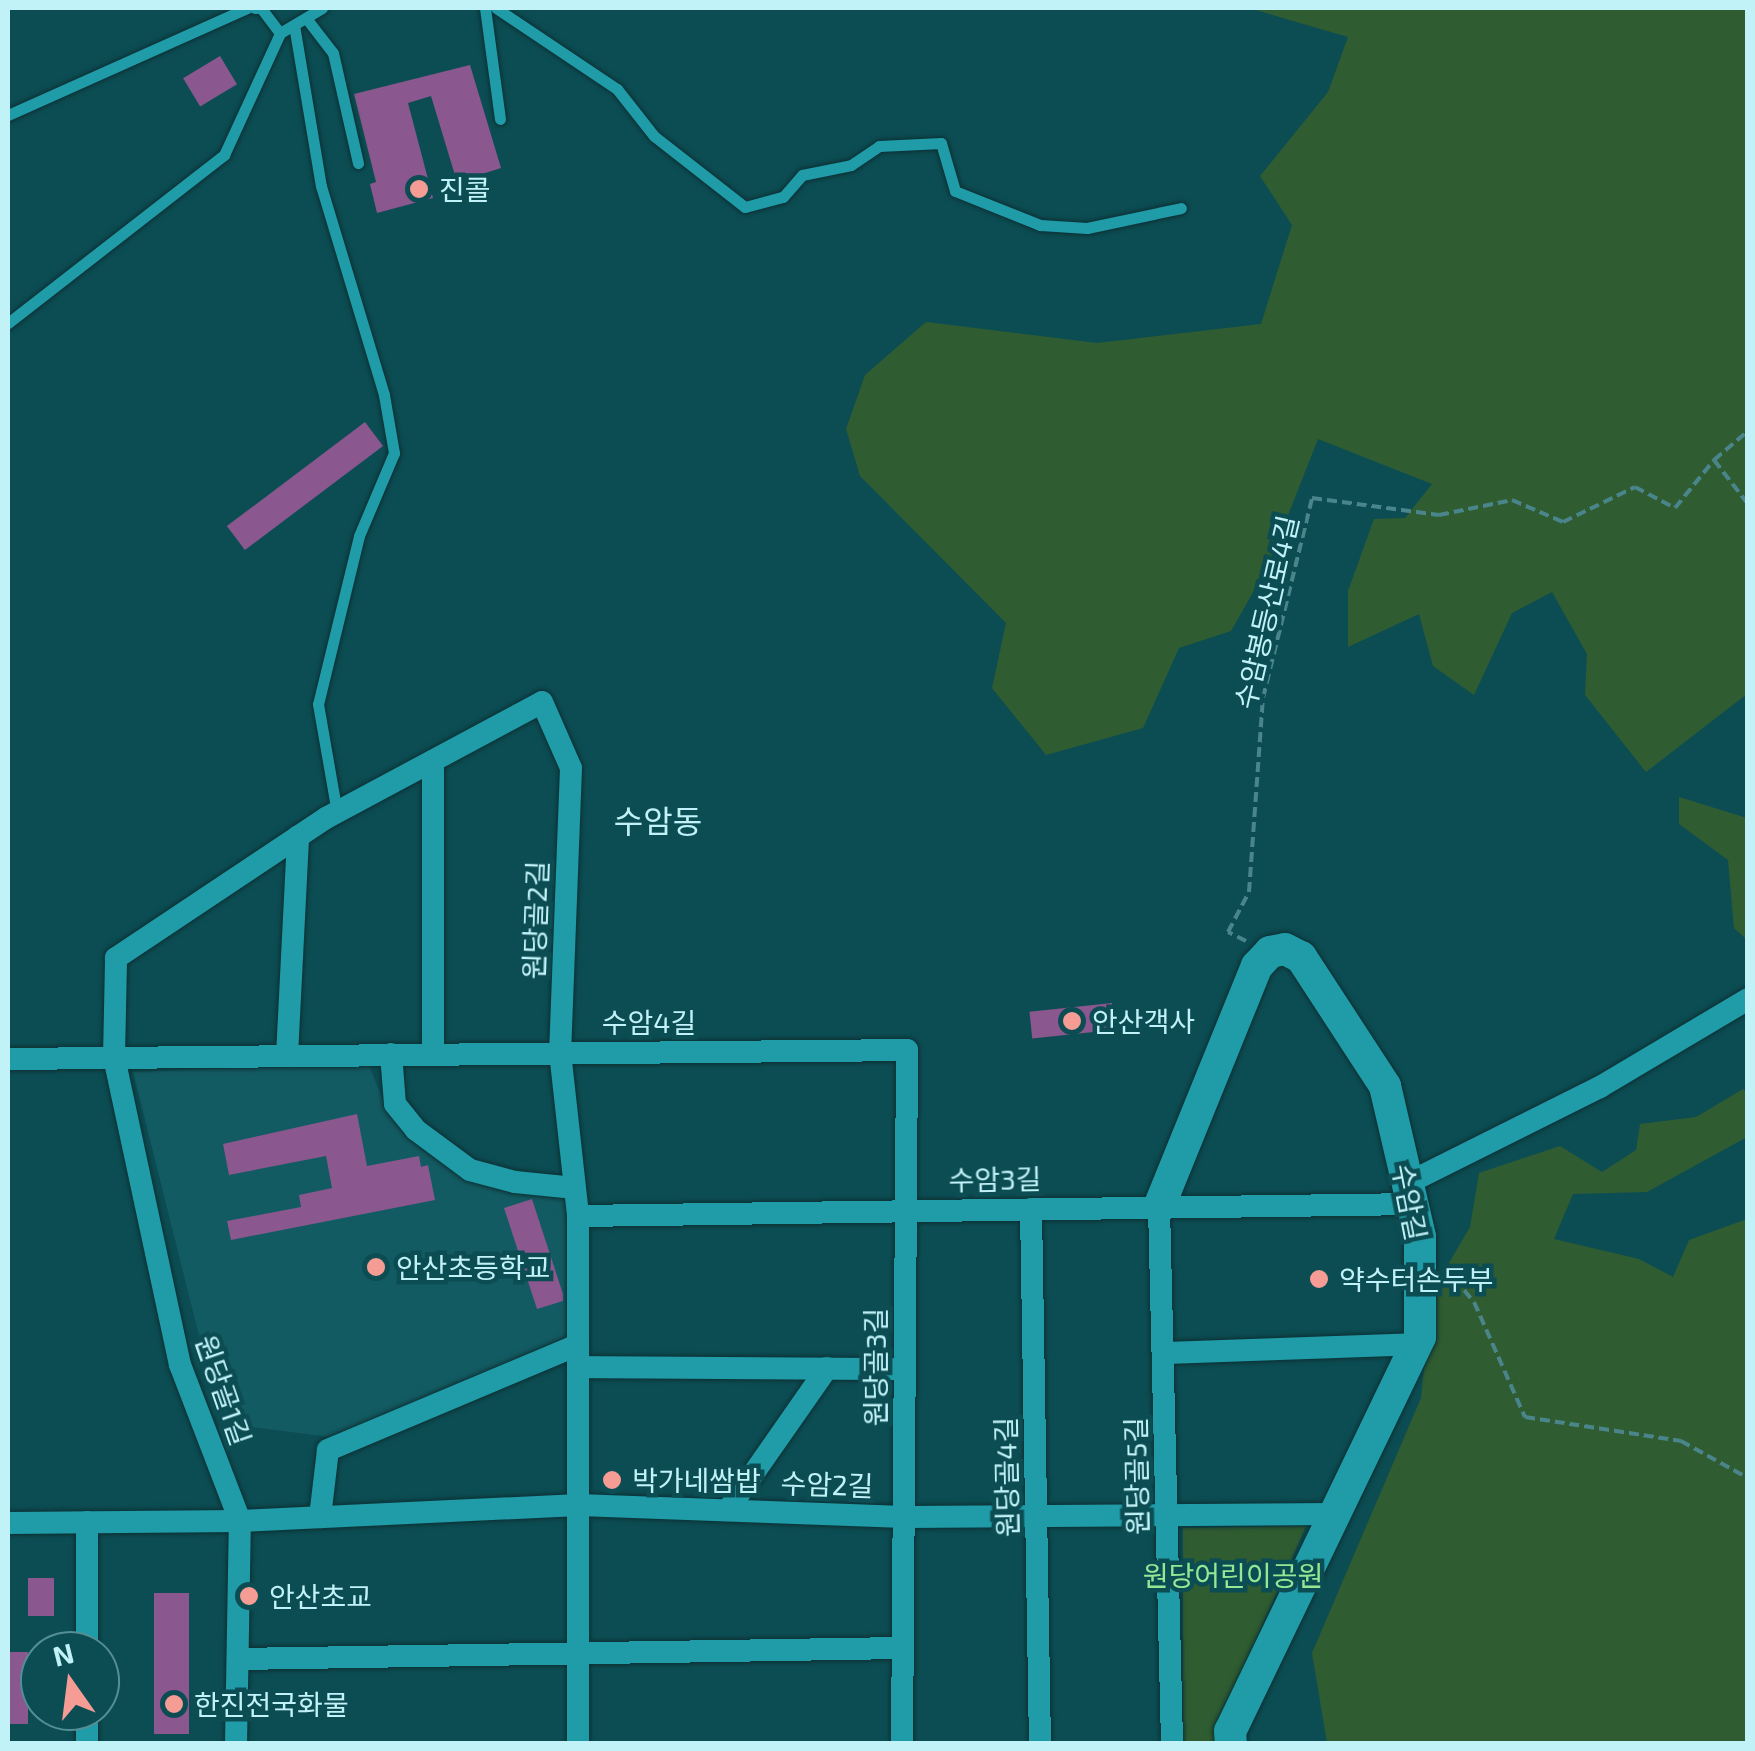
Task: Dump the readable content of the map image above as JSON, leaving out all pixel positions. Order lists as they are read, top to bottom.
{
  "streets": {
    "street": [
      "원당골2길",
      "수암4길",
      "수암3길",
      "수암길",
      "원당골3길",
      "원당골1길",
      "원당골5길",
      "원당골4길",
      "수암2길"
    ],
    "path": ["수암봉등산로4길"]
  },
  "crossings": [
    ["수암봉등산로4길", "수암길"],
    ["원당골2길", "수암4길"],
    ["원당골2길", "수암3길"],
    ["원당골2길", "원당골1길"],
    ["원당골2길", "수암2길"],
    ["수암4길", "원당골3길"],
    ["수암4길", "원당골1길"],
    ["수암3길", "수암길"],
    ["수암3길", "원당골3길"],
    ["수암3길", "원당골5길"],
    ["수암3길", "원당골4길"],
    ["수암길", "수암2길"],
    ["원당골3길", "수암2길"],
    ["원당골1길", "수암2길"],
    ["원당골5길", "수암2길"],
    ["원당골4길", "수암2길"]
  ],
  "districts": ["수암동"],
  "parks": ["원당어린이공원"],
  "places": [
    "진콜",
    "안산객사",
    "안산초등학교",
    "약수터손두부",
    "박가네쌈밥",
    "안산초교",
    "한진전국화물"
  ],
  "north": "top"
}
